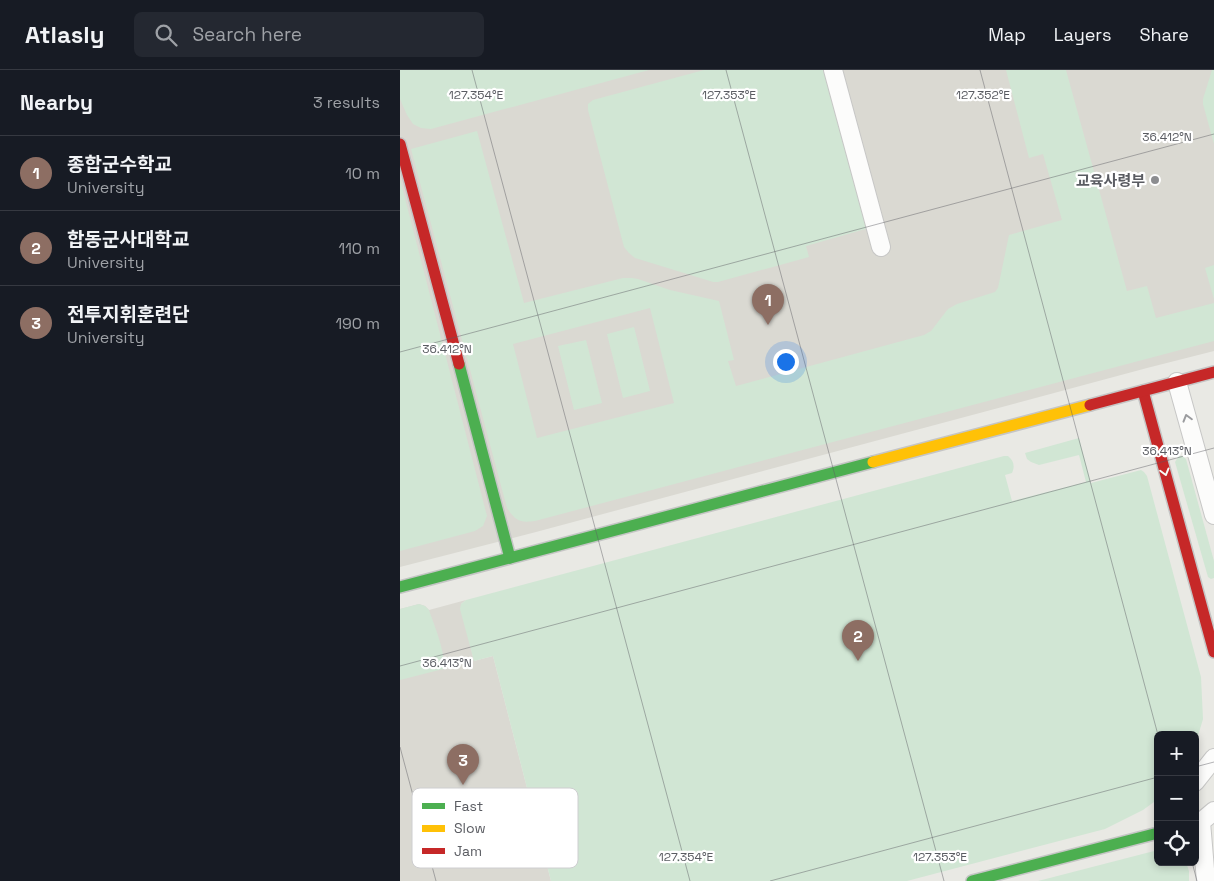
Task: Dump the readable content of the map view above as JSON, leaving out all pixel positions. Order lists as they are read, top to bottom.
{
  "places": ["교육사령부"],
  "legend": ["Fast", "Slow", "Jam"],
  "page": {
    "header": "Atlasly",
    "search": "Search here",
    "nav": ["Map", "Layers", "Share"],
    "heading": ["Nearby", "3 results"],
    "list": [
      {
        "mark": "1",
        "name": "종합군수학교",
        "note": "University",
        "value": "10 m"
      },
      {
        "mark": "2",
        "name": "합동군사대학교",
        "note": "University",
        "value": "110 m"
      },
      {
        "mark": "3",
        "name": "전투지휘훈련단",
        "note": "University",
        "value": "190 m"
      }
    ],
    "pins": ["1", "2", "3"],
    "map_buttons": ["+", "−"]
  },
  "coordinates": [
    "127.354°E",
    "127.353°E",
    "127.352°E",
    "36.412°N",
    "36.413°N"
  ]
}
